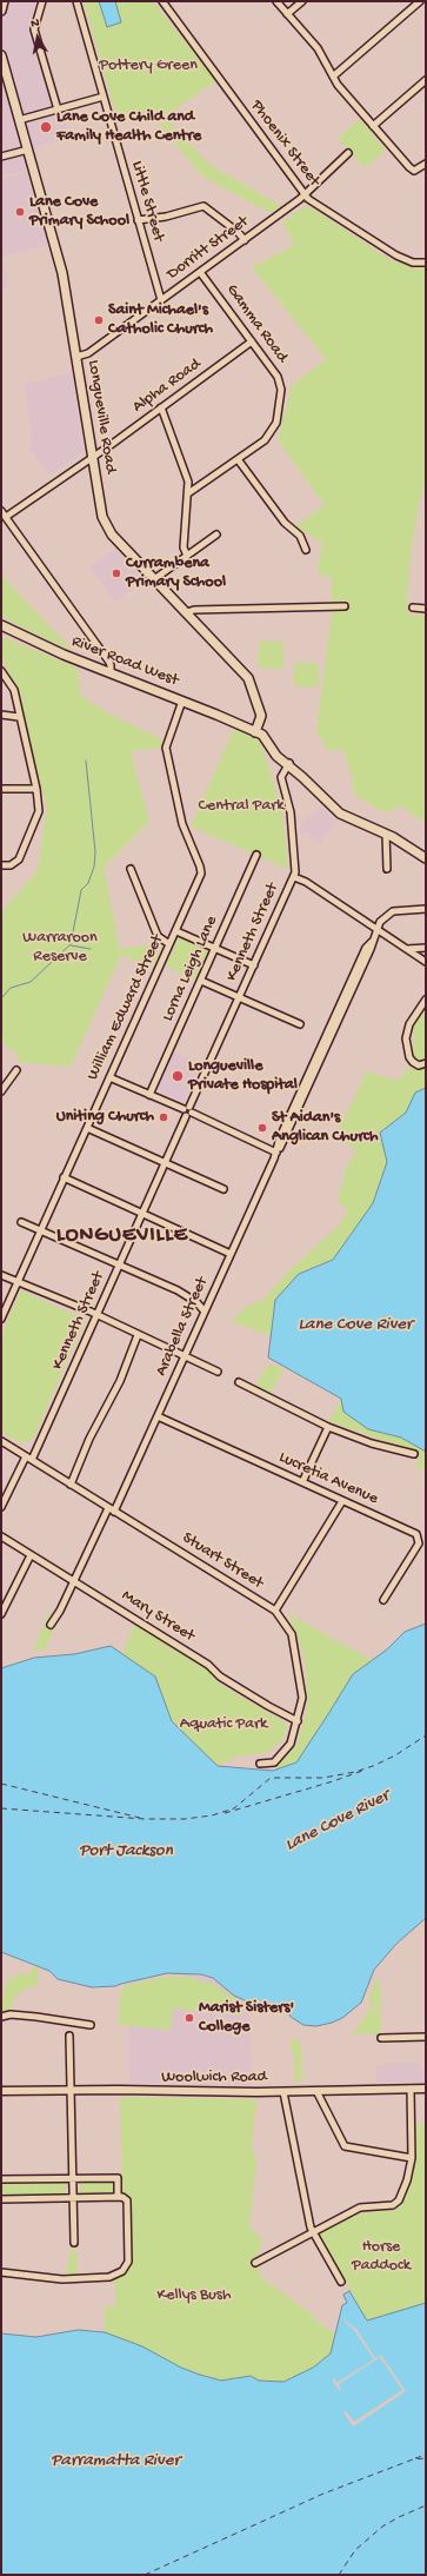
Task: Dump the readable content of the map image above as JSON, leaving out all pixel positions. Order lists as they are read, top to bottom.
{
  "streets": {
    "main road": ["Longueville Road", "River Road West"],
    "street": [
      "Phoenix Street",
      "Little Street",
      "Dorritt Street",
      "Gamma Road",
      "Alpha Road",
      "Kenneth Street",
      "Lorna Leigh Lane",
      "William Edward Street",
      "Arabella Street",
      "Lucretia Avenue",
      "Stuart Street",
      "Mary Street",
      "Woolwich Road"
    ]
  },
  "crossings": [
    ["Phoenix Street", "Dorritt Street"],
    ["Little Street", "Dorritt Street"],
    ["Dorritt Street", "Gamma Road"],
    ["Dorritt Street", "Longueville Road"],
    ["Gamma Road", "Alpha Road"],
    ["Alpha Road", "Longueville Road"],
    ["Longueville Road", "River Road West"],
    ["River Road West", "Kenneth Street"],
    ["River Road West", "William Edward Street"],
    ["Kenneth Street", "Stuart Street"],
    ["Arabella Street", "Lucretia Avenue"],
    ["Arabella Street", "Stuart Street"],
    ["Arabella Street", "Mary Street"],
    ["Stuart Street", "Mary Street"]
  ],
  "districts": ["LONGUEVILLE"],
  "water": ["Lane Cove River", "Port Jackson", "Parramatta River"],
  "parks": [
    "Pottery Green",
    "Central Park",
    "Warraroon Reserve",
    "Aquatic Park",
    "Horse Paddock",
    "Kellys Bush"
  ],
  "places": [
    "Lane Cove Child and Family Health Centre",
    "Lane Cove Primary School",
    "Saint Michael's Catholic Church",
    "Currambena Primary School",
    "Longueville Private Hospital",
    "Uniting Church",
    "St Aidan's Anglican Church",
    "Marist Sisters' College"
  ],
  "north": "top"
}
